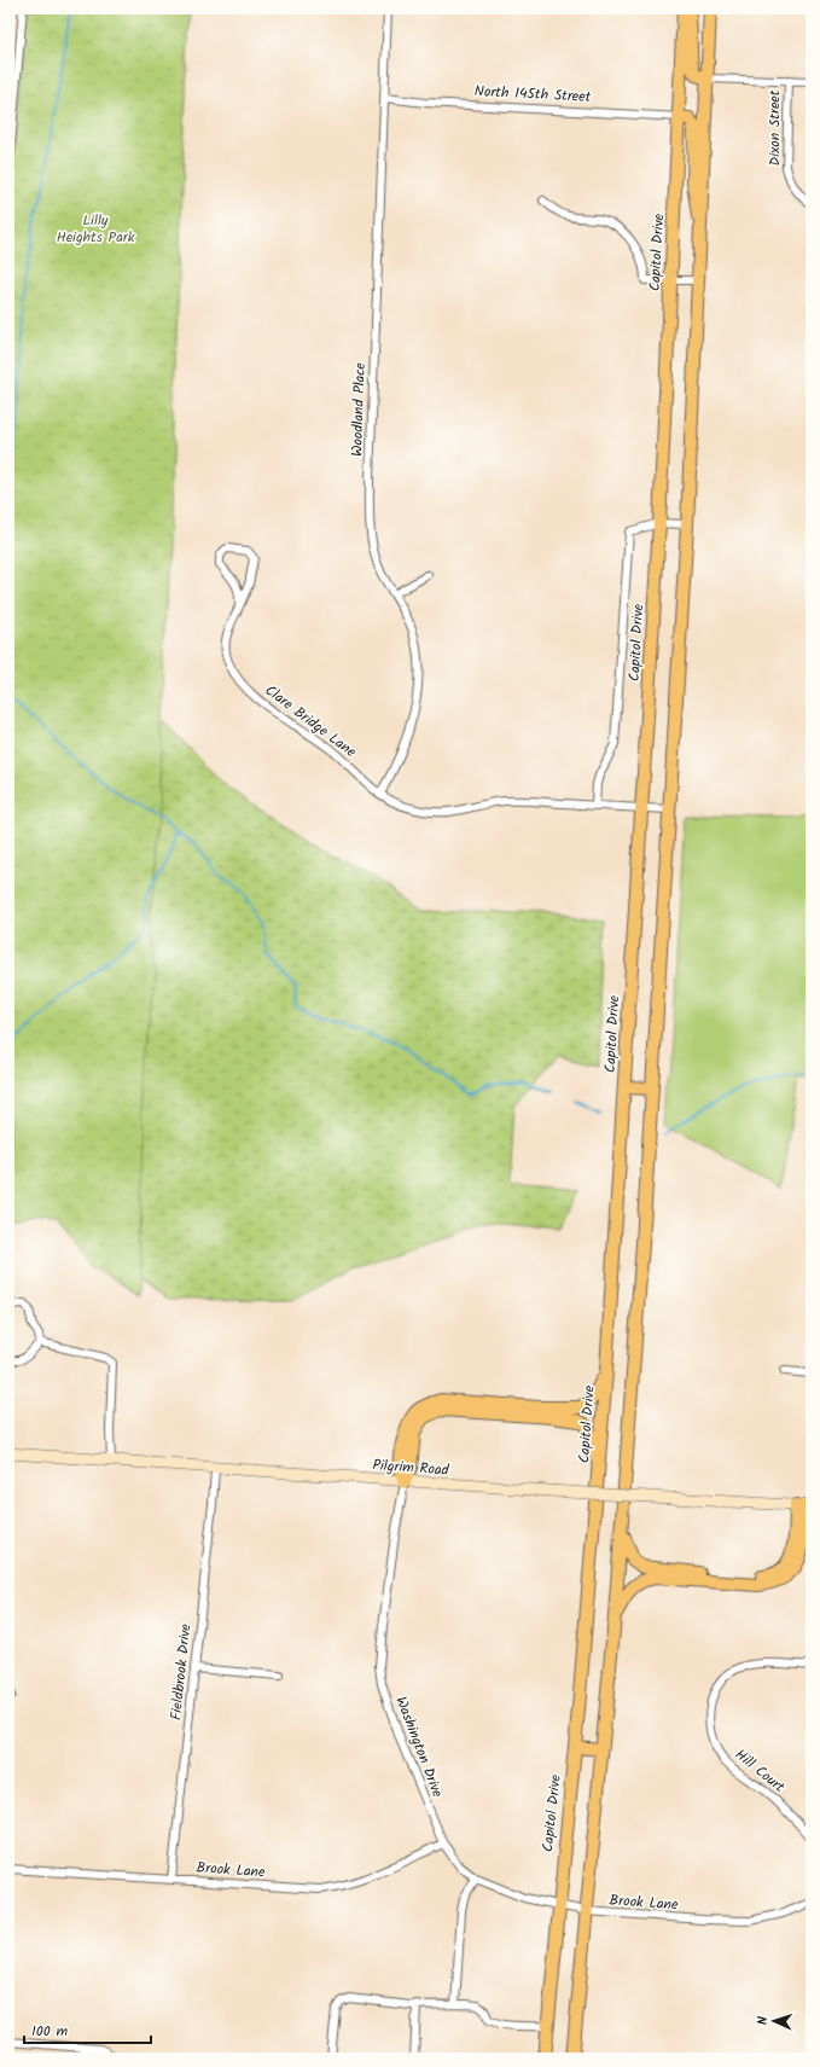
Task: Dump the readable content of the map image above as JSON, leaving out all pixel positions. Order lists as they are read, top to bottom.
{
  "streets": {
    "main road": ["Capitol Drive", "Pilgrim Road"],
    "street": [
      "North 145th Street",
      "Dixon Street",
      "Woodland Place",
      "Clare Bridge Lane",
      "Fieldbrook Drive",
      "Washington Drive",
      "Hill Court",
      "Brook Lane"
    ]
  },
  "crossings": [
    ["North 145th Street", "Capitol Drive"],
    ["North 145th Street", "Woodland Place"],
    ["Capitol Drive", "Clare Bridge Lane"],
    ["Capitol Drive", "Brook Lane"],
    ["Woodland Place", "Clare Bridge Lane"],
    ["Pilgrim Road", "Fieldbrook Drive"],
    ["Pilgrim Road", "Washington Drive"],
    ["Fieldbrook Drive", "Brook Lane"],
    ["Washington Drive", "Brook Lane"]
  ],
  "parks": ["Lilly Heights Park"],
  "scale_bar": "100 m",
  "north": "left"
}
